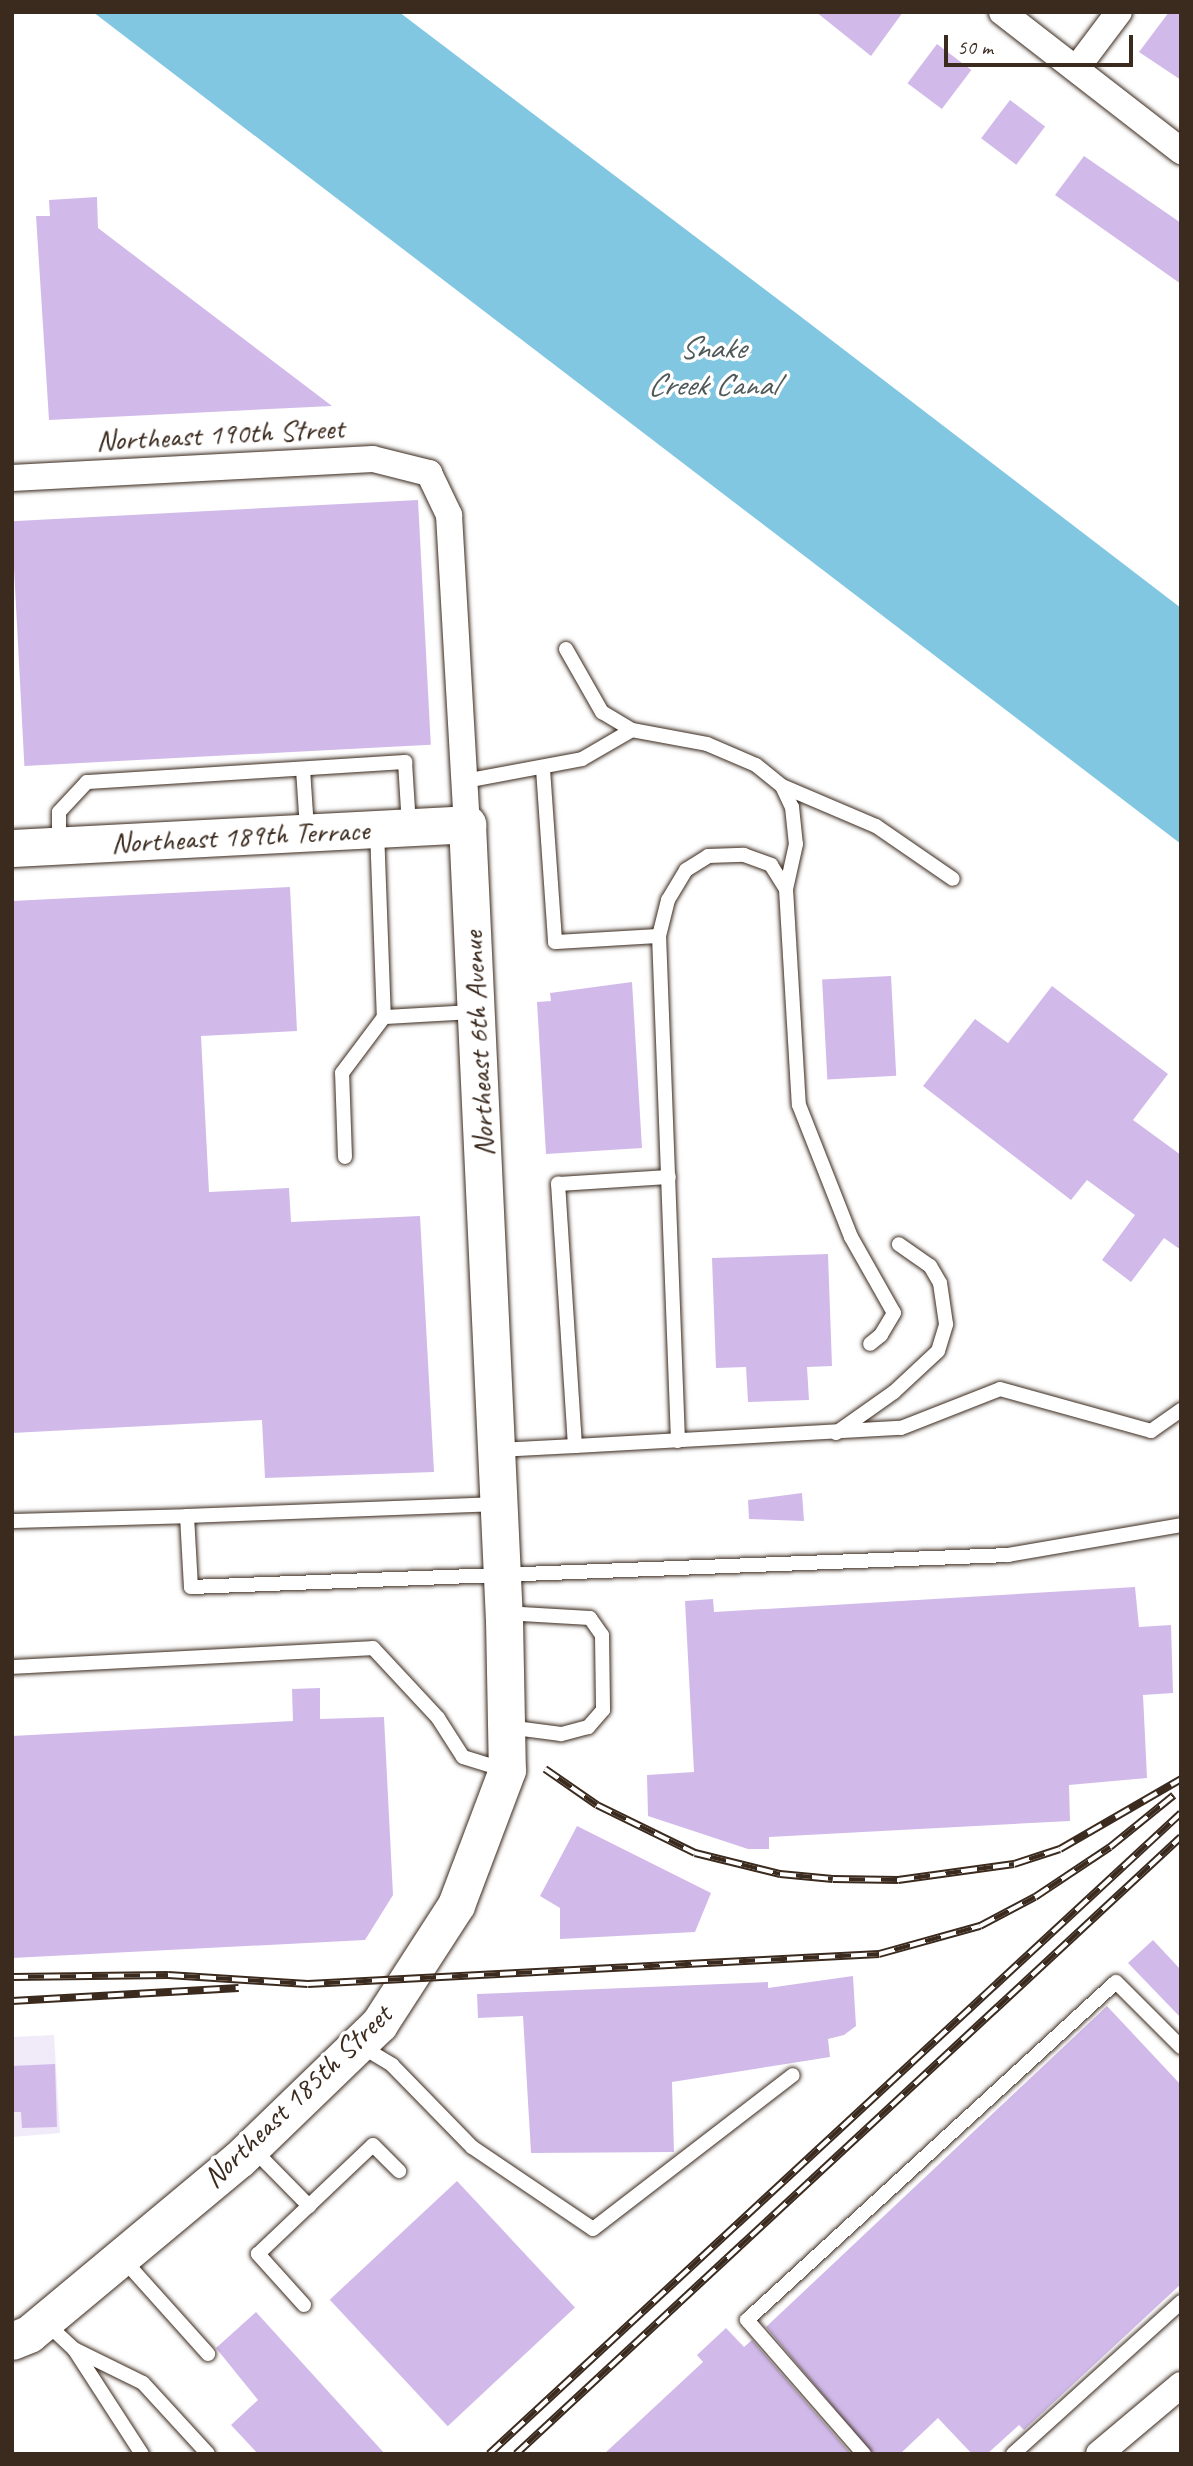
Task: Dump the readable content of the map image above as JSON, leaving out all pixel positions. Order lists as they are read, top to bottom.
{
  "streets": {
    "street": [
      "Northeast 190th Street",
      "Northeast 189th Terrace",
      "Northeast 6th Avenue",
      "Northeast 185th Street"
    ]
  },
  "crossings": [
    ["Northeast 190th Street", "Northeast 6th Avenue"],
    ["Northeast 189th Terrace", "Northeast 6th Avenue"],
    ["Northeast 6th Avenue", "Northeast 185th Street"]
  ],
  "water": ["Snake Creek Canal"],
  "scale_bar": "50 m"
}
